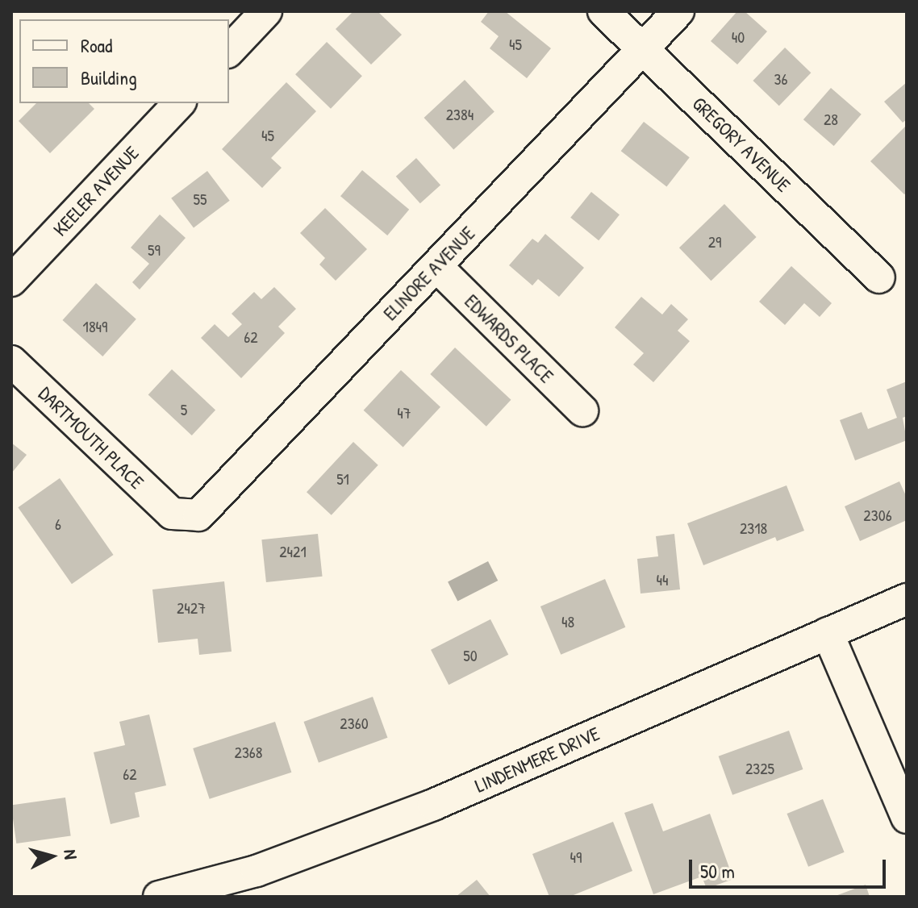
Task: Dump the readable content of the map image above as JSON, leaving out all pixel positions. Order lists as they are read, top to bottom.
{
  "streets": {
    "street": [
      "GREGORY AVENUE",
      "KEELER AVENUE",
      "ELINORE AVENUE",
      "EDWARDS PLACE",
      "DARTMOUTH PLACE",
      "LINDENMERE DRIVE"
    ]
  },
  "crossings": [
    ["GREGORY AVENUE", "ELINORE AVENUE"],
    ["ELINORE AVENUE", "EDWARDS PLACE"],
    ["ELINORE AVENUE", "DARTMOUTH PLACE"]
  ],
  "house_numbers": [
    "40",
    "45",
    "36",
    "2384",
    "28",
    "45",
    "55",
    "29",
    "59",
    "1849",
    "62",
    "5",
    "47",
    "51",
    "2306",
    "6",
    "2318",
    "2421",
    "44",
    "2427",
    "48",
    "50",
    "2360",
    "2368",
    "2325",
    "62",
    "49"
  ],
  "legend": ["Road", "Building"],
  "scale_bar": "50 m",
  "north": "right"
}
